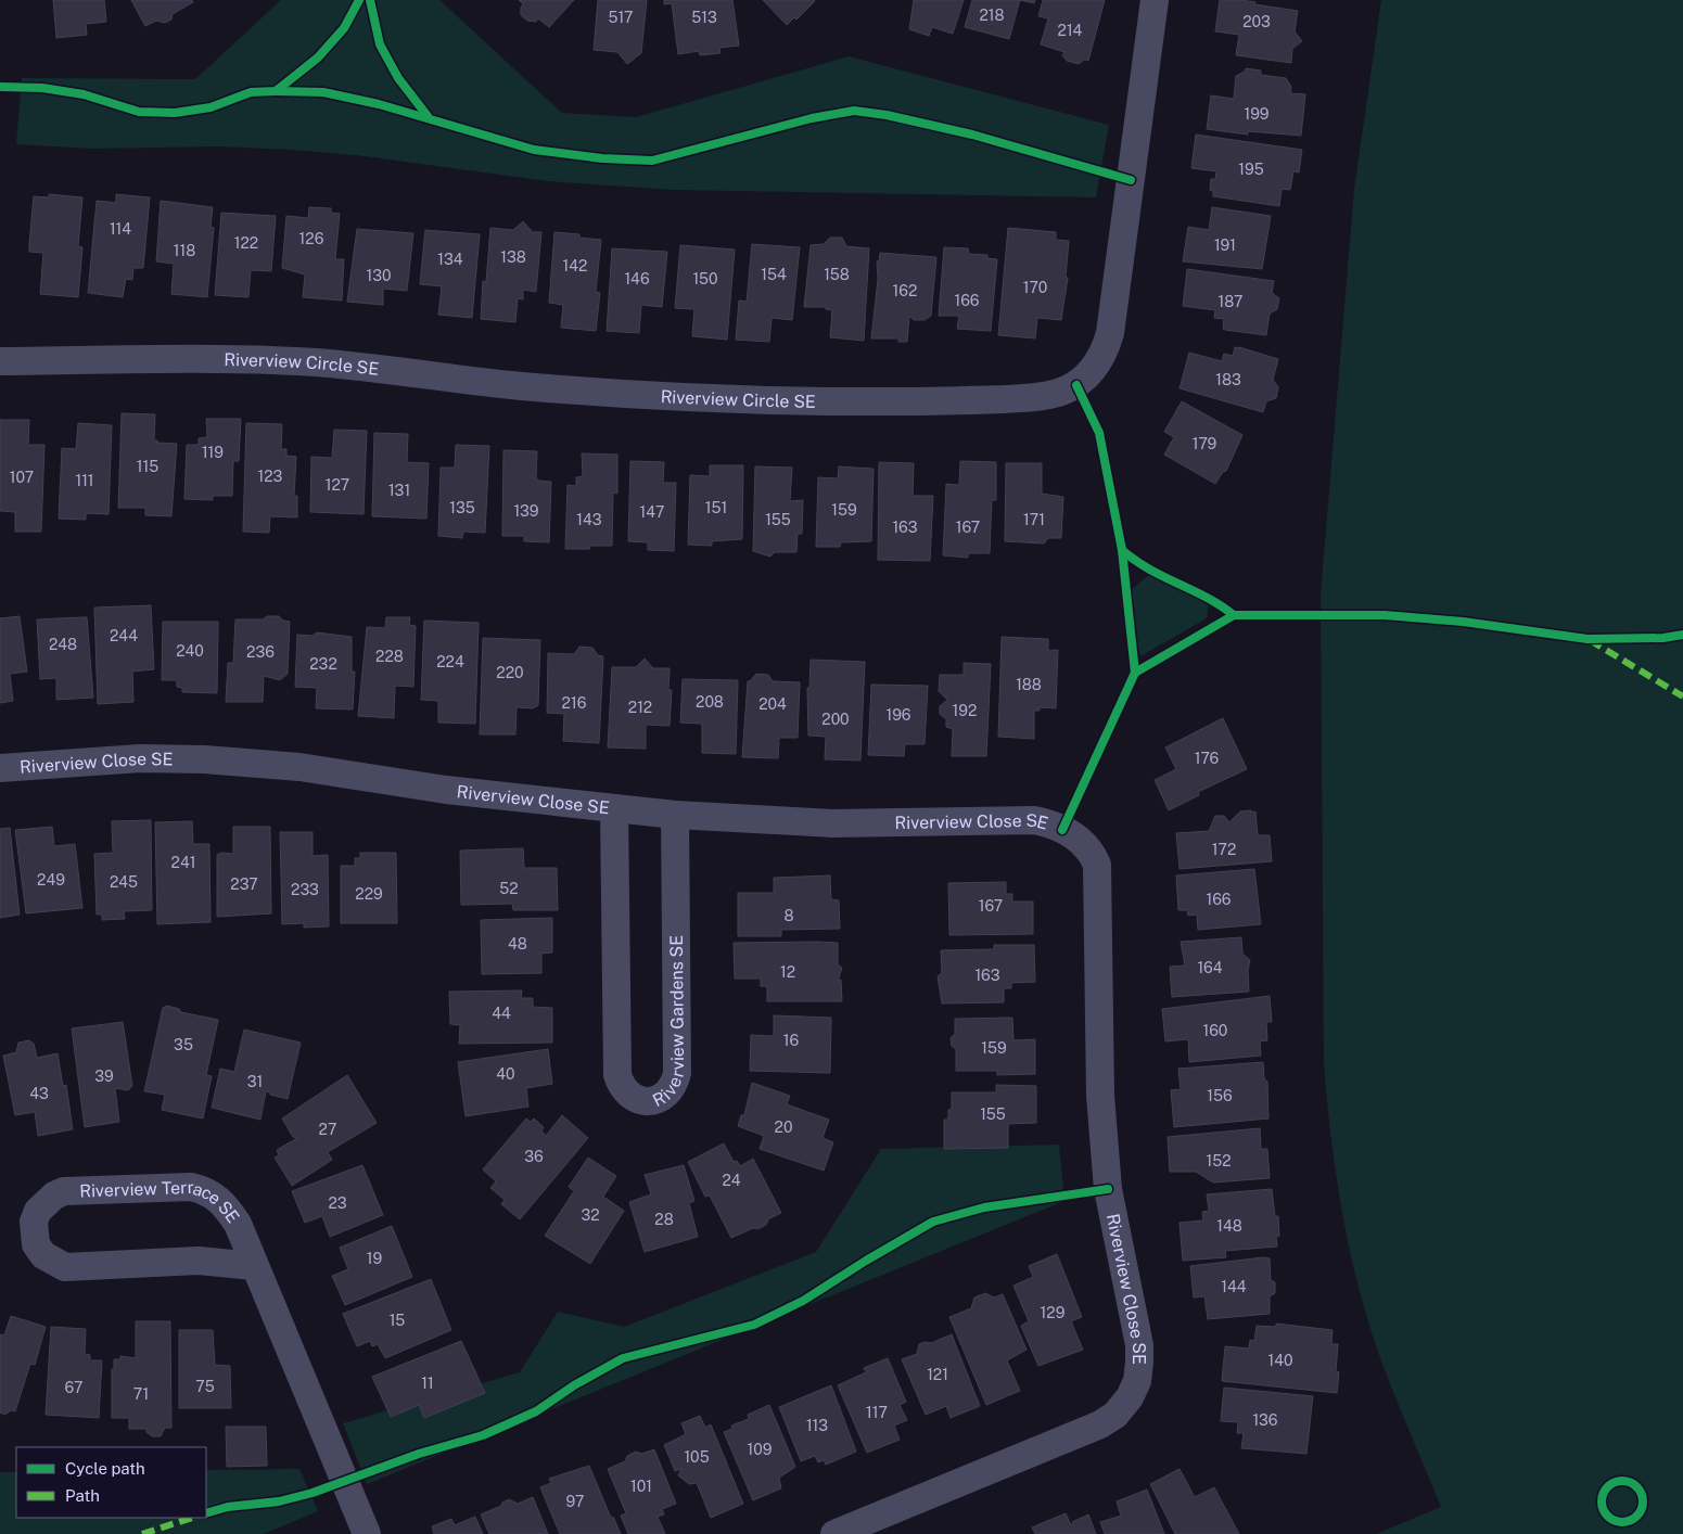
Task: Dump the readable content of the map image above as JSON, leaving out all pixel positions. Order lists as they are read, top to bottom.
{
  "streets": {
    "street": [
      "Riverview Circle SE",
      "Riverview Close SE",
      "Riverview Gardens SE",
      "Riverview Terrace SE"
    ]
  },
  "crossings": [
    ["Riverview Close SE", "Riverview Gardens SE"]
  ],
  "house_numbers": [
    "218",
    "517",
    "513",
    "203",
    "214",
    "199",
    "195",
    "114",
    "126",
    "122",
    "191",
    "118",
    "138",
    "134",
    "142",
    "154",
    "158",
    "130",
    "146",
    "150",
    "170",
    "162",
    "166",
    "187",
    "183",
    "179",
    "119",
    "115",
    "123",
    "107",
    "111",
    "127",
    "131",
    "135",
    "151",
    "159",
    "139",
    "147",
    "143",
    "155",
    "171",
    "163",
    "167",
    "244",
    "248",
    "240",
    "236",
    "228",
    "224",
    "232",
    "220",
    "188",
    "208",
    "216",
    "204",
    "212",
    "192",
    "196",
    "200",
    "176",
    "172",
    "241",
    "249",
    "245",
    "237",
    "52",
    "233",
    "229",
    "166",
    "167",
    "8",
    "48",
    "164",
    "12",
    "163",
    "44",
    "160",
    "16",
    "35",
    "159",
    "40",
    "39",
    "31",
    "43",
    "156",
    "155",
    "20",
    "27",
    "36",
    "152",
    "24",
    "23",
    "32",
    "28",
    "148",
    "19",
    "144",
    "129",
    "15",
    "140",
    "121",
    "11",
    "75",
    "67",
    "71",
    "117",
    "136",
    "113",
    "109",
    "105",
    "101",
    "97"
  ],
  "legend": ["Cycle path", "Path"]
}
